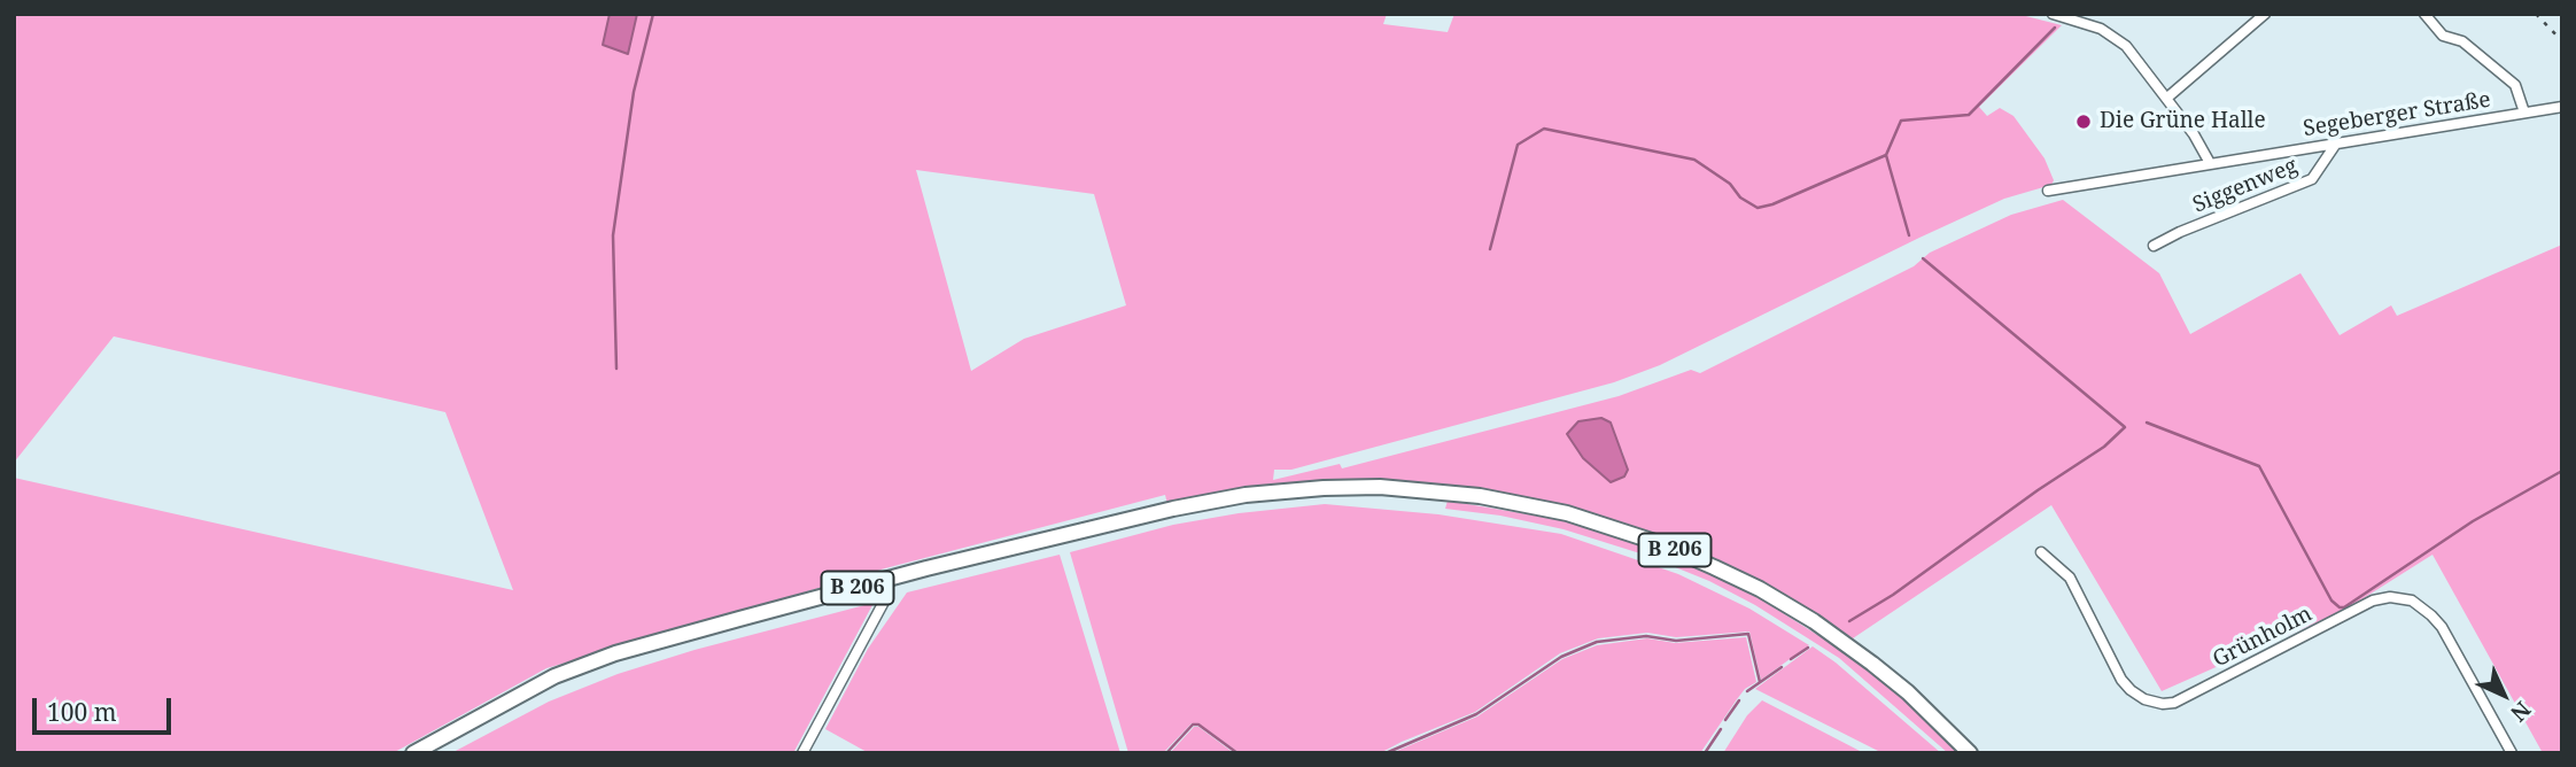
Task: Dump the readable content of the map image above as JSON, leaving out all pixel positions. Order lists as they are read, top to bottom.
{
  "streets": {
    "main road": ["B 206"],
    "street": ["Segeberger Straße", "Siggenweg", "Grünholm"]
  },
  "crossings": [
    ["Segeberger Straße", "Siggenweg"]
  ],
  "places": ["Die Grüne Halle"],
  "scale_bar": "100 m",
  "north": "bottom right"
}
